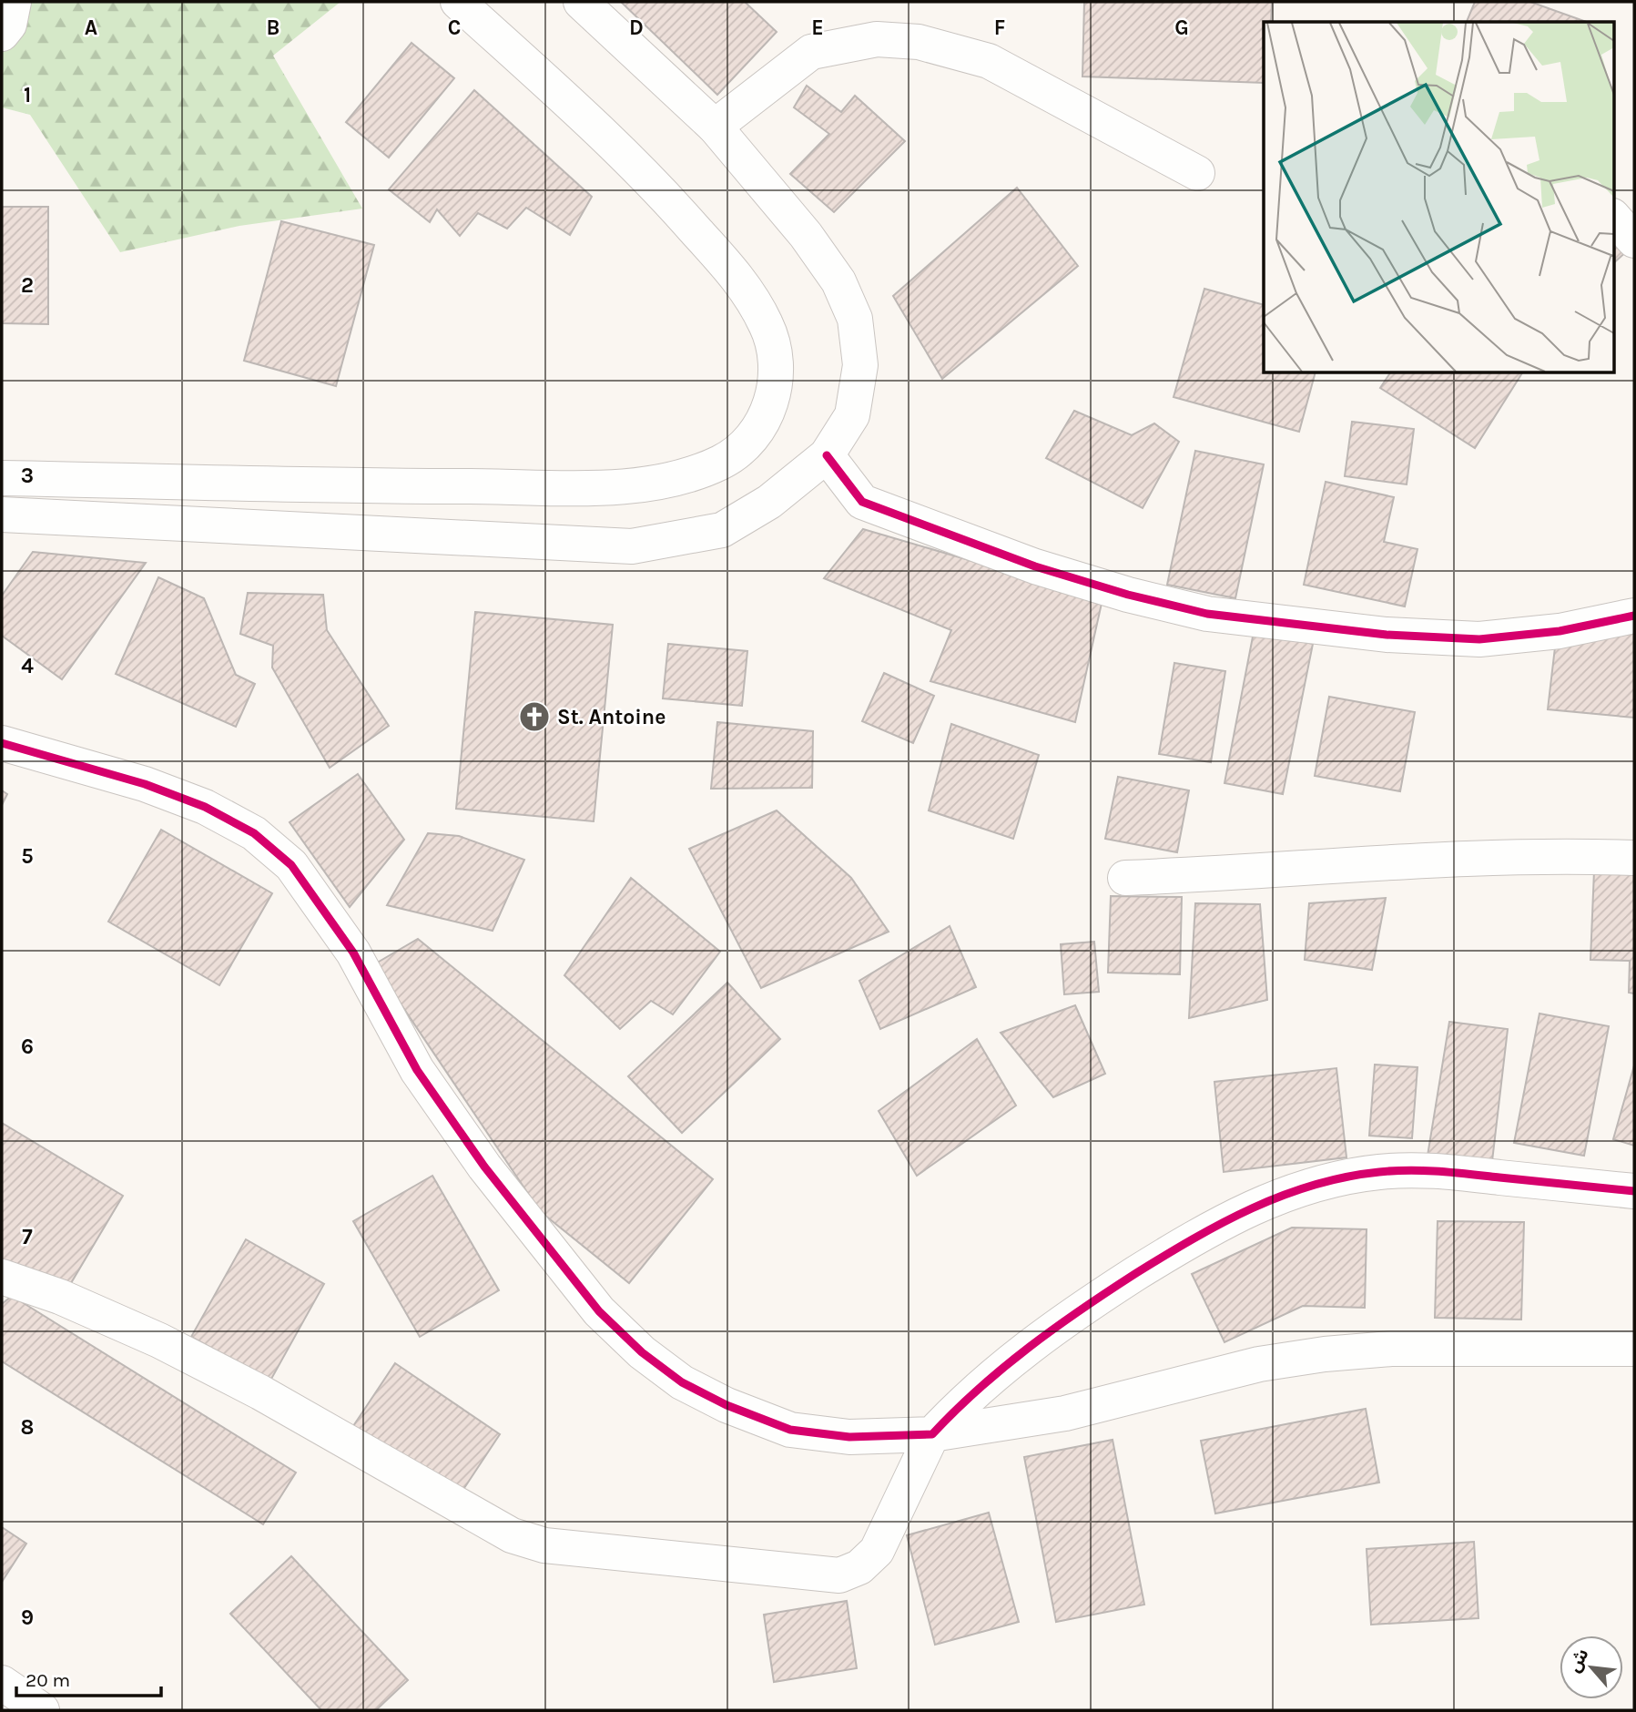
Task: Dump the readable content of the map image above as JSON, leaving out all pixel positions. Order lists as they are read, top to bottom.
{
  "places": {
    "church": ["St. Antoine"]
  },
  "scale_bar": "20 m",
  "north": "top left",
  "grid": {
    "columns": [
      "A",
      "B",
      "C",
      "D",
      "E",
      "F",
      "G"
    ],
    "rows": [
      "1",
      "2",
      "3",
      "4",
      "5",
      "6",
      "7",
      "8",
      "9"
    ]
  }
}
